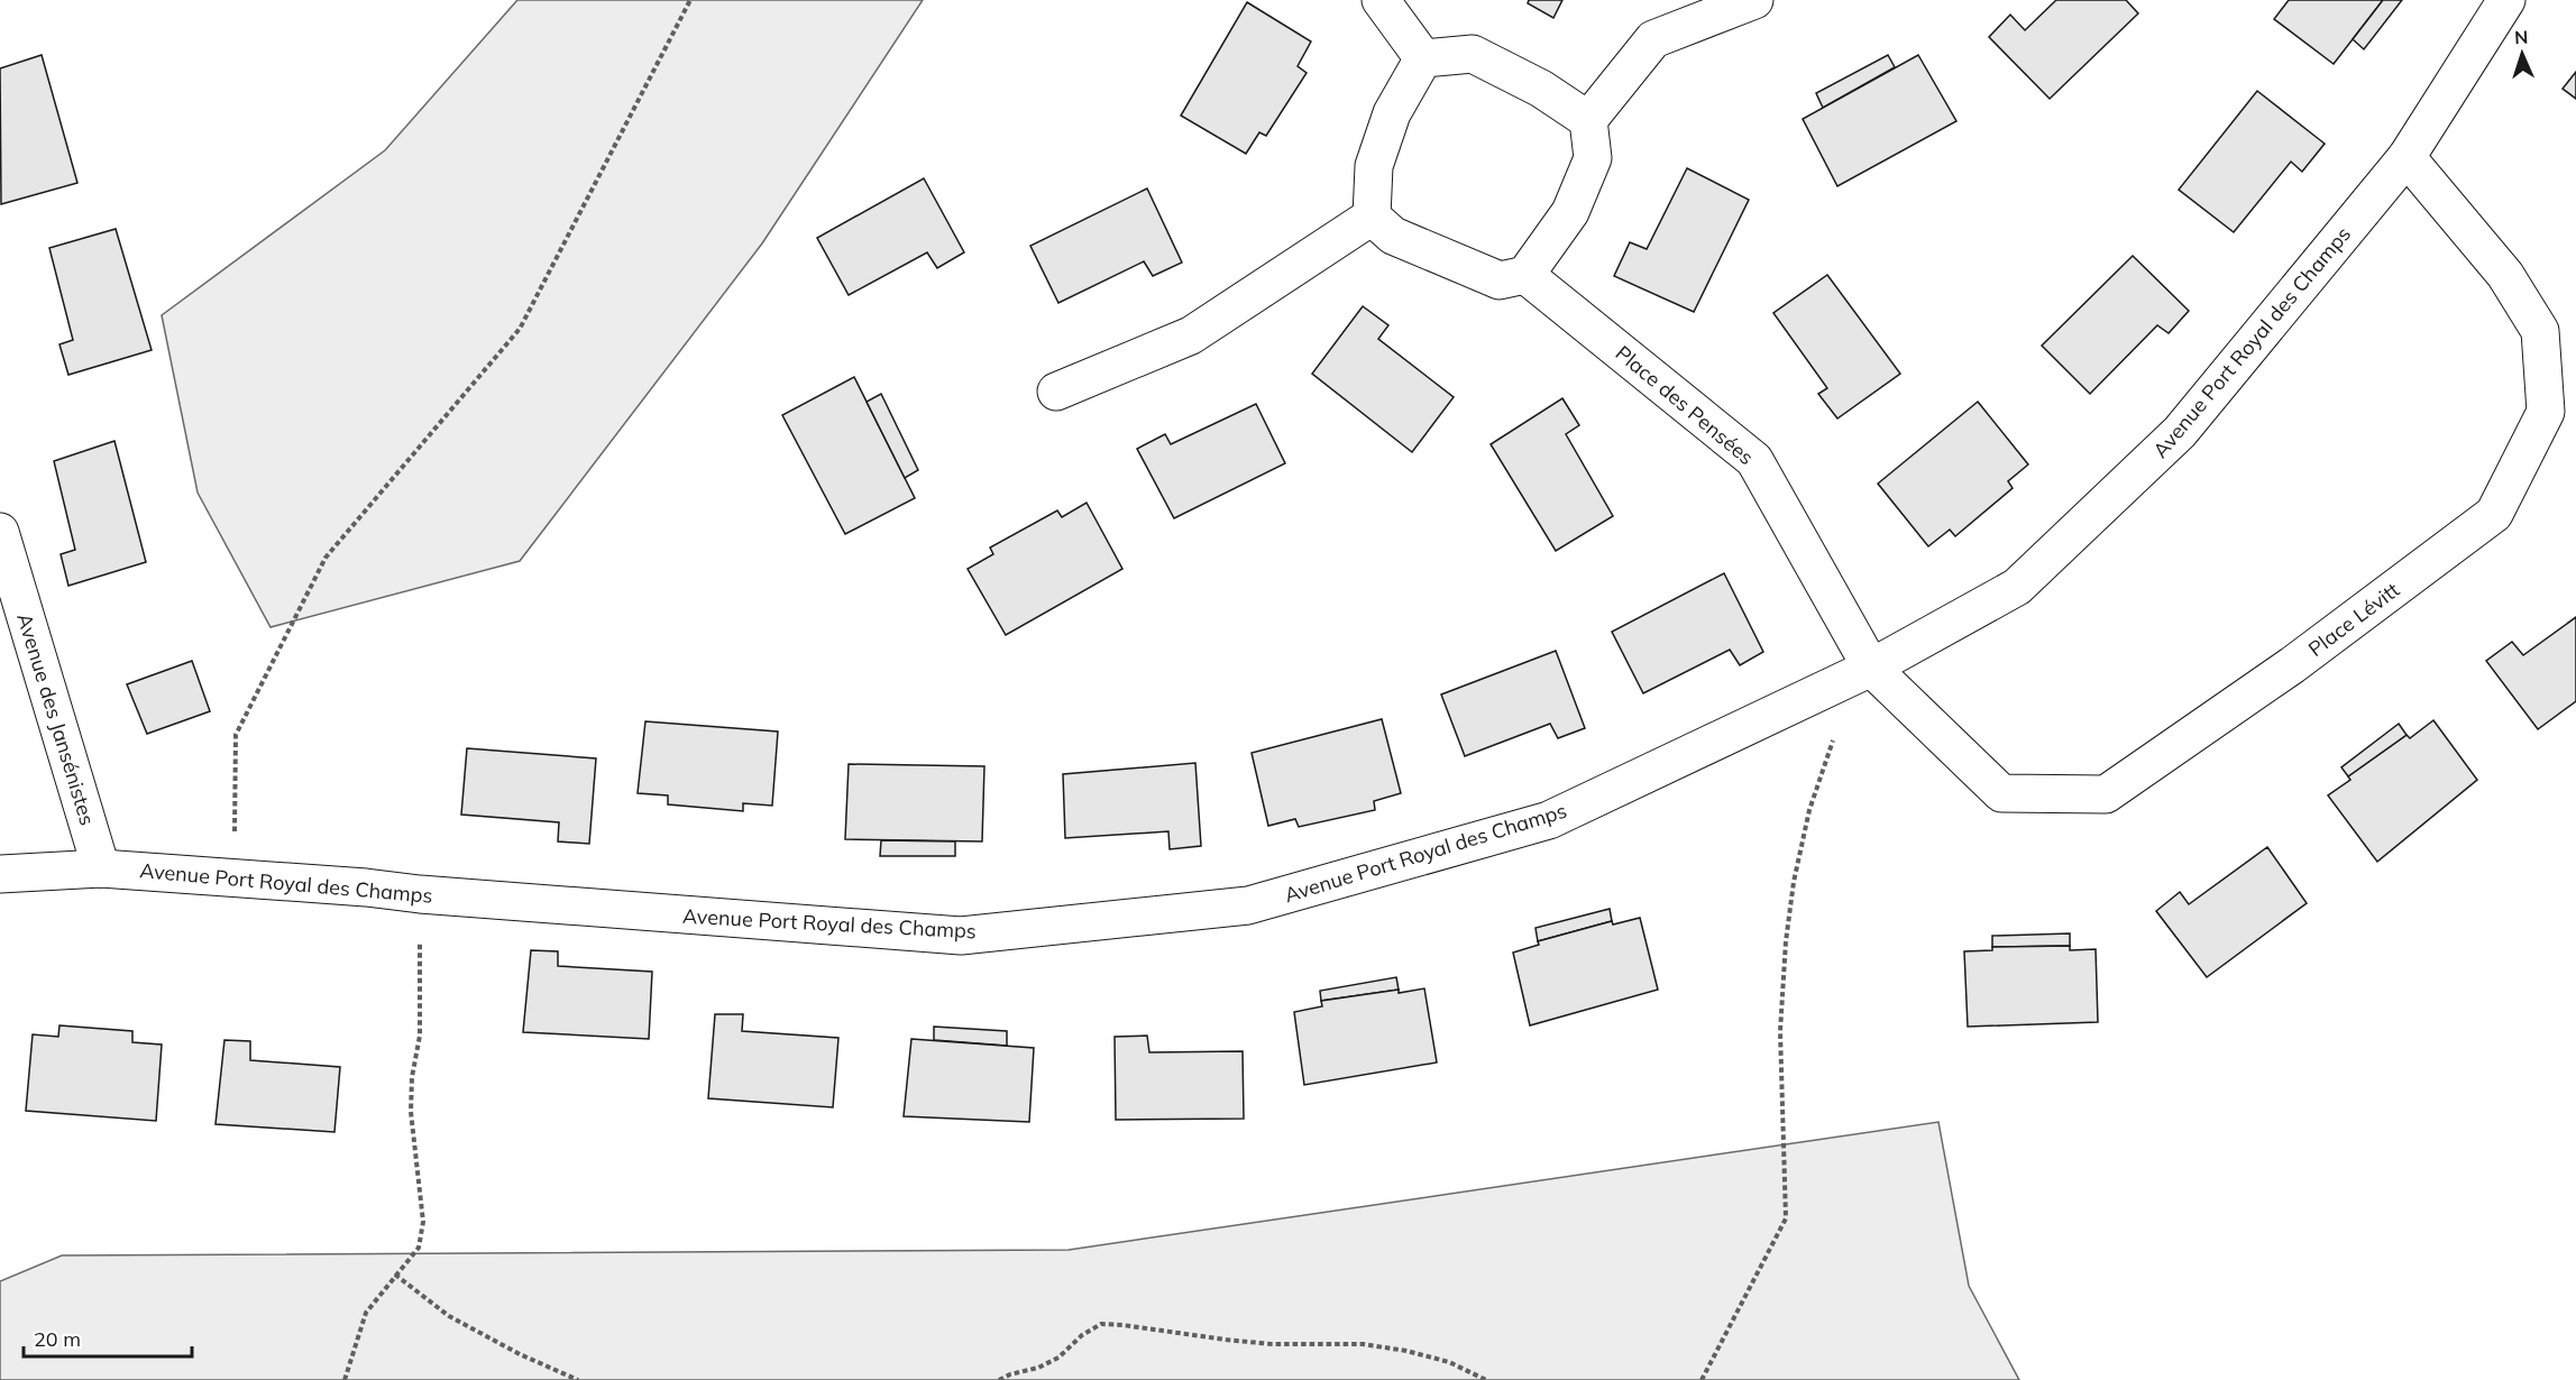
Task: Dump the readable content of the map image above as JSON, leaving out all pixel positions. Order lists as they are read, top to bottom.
{
  "streets": {
    "street": [
      "Avenue Port Royal des Champs",
      "Place des Pensées",
      "Place Lévitt",
      "Avenue des Jansénistes"
    ]
  },
  "crossings": [
    ["Avenue Port Royal des Champs", "Place des Pensées"],
    ["Avenue Port Royal des Champs", "Place Lévitt"],
    ["Avenue Port Royal des Champs", "Avenue des Jansénistes"],
    ["Place des Pensées", "Place Lévitt"]
  ],
  "scale_bar": "20 m",
  "north": "top"
}
